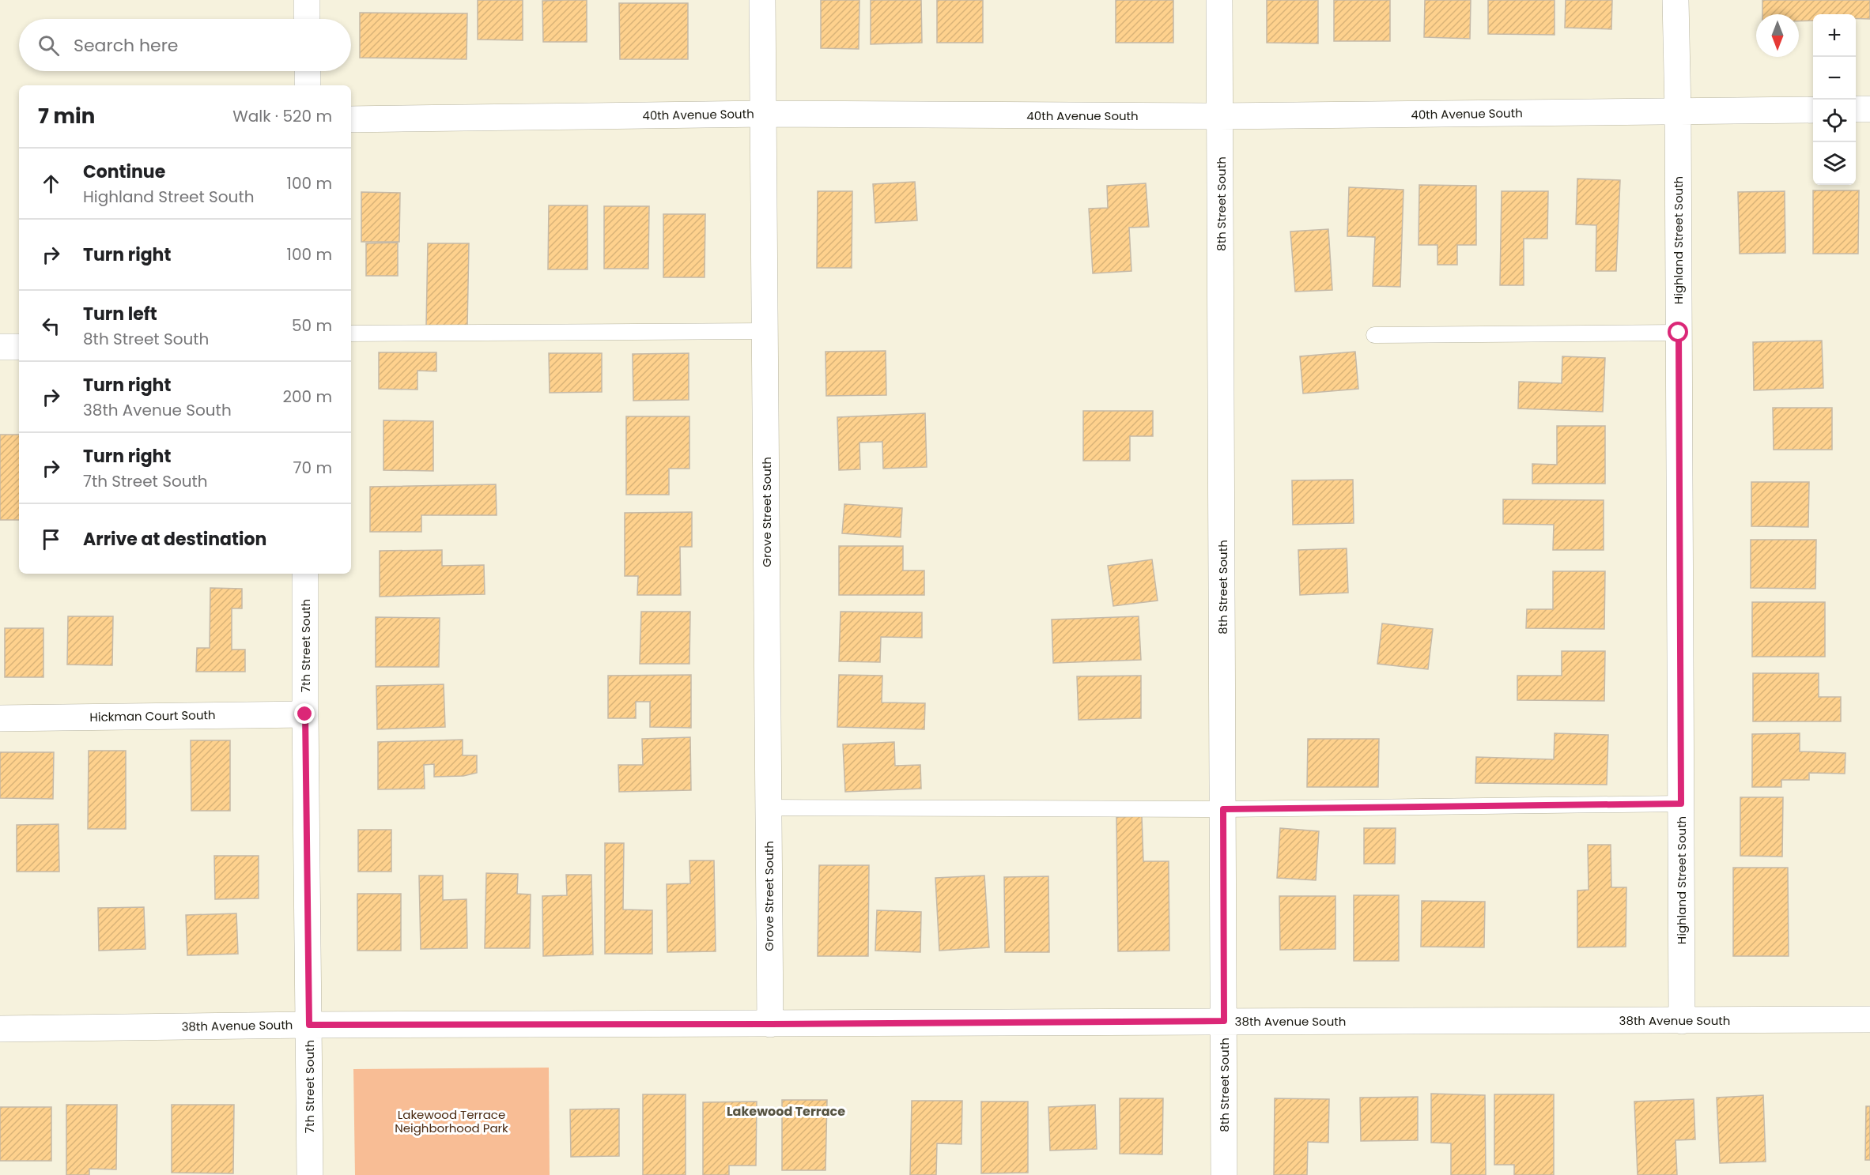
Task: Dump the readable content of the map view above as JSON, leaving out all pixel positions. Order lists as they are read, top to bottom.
{
  "streets": {
    "street": [
      "40th Avenue South",
      "8th Street South",
      "Highland Street South",
      "Grove Street South",
      "7th Street South",
      "Hickman Court South",
      "38th Avenue South"
    ]
  },
  "crossings": [
    ["40th Avenue South", "8th Street South"],
    ["40th Avenue South", "Highland Street South"],
    ["40th Avenue South", "Grove Street South"],
    ["8th Street South", "38th Avenue South"],
    ["Highland Street South", "38th Avenue South"],
    ["Grove Street South", "38th Avenue South"],
    ["7th Street South", "Hickman Court South"],
    ["7th Street South", "38th Avenue South"]
  ],
  "districts": ["Lakewood Terrace"],
  "parks": ["Lakewood Terrace Neighborhood Park"],
  "north": "bottom",
  "page": {
    "map_buttons": ["+", "−"],
    "search": "Search here",
    "heading": ["7 min", "Walk · 520 m"],
    "list": [
      ["Continue", "Highland Street South", "100 m"],
      ["Turn right", "100 m"],
      ["Turn left", "8th Street South", "50 m"],
      ["Turn right", "38th Avenue South", "200 m"],
      ["Turn right", "7th Street South", "70 m"],
      "Arrive at destination"
    ]
  }
}
